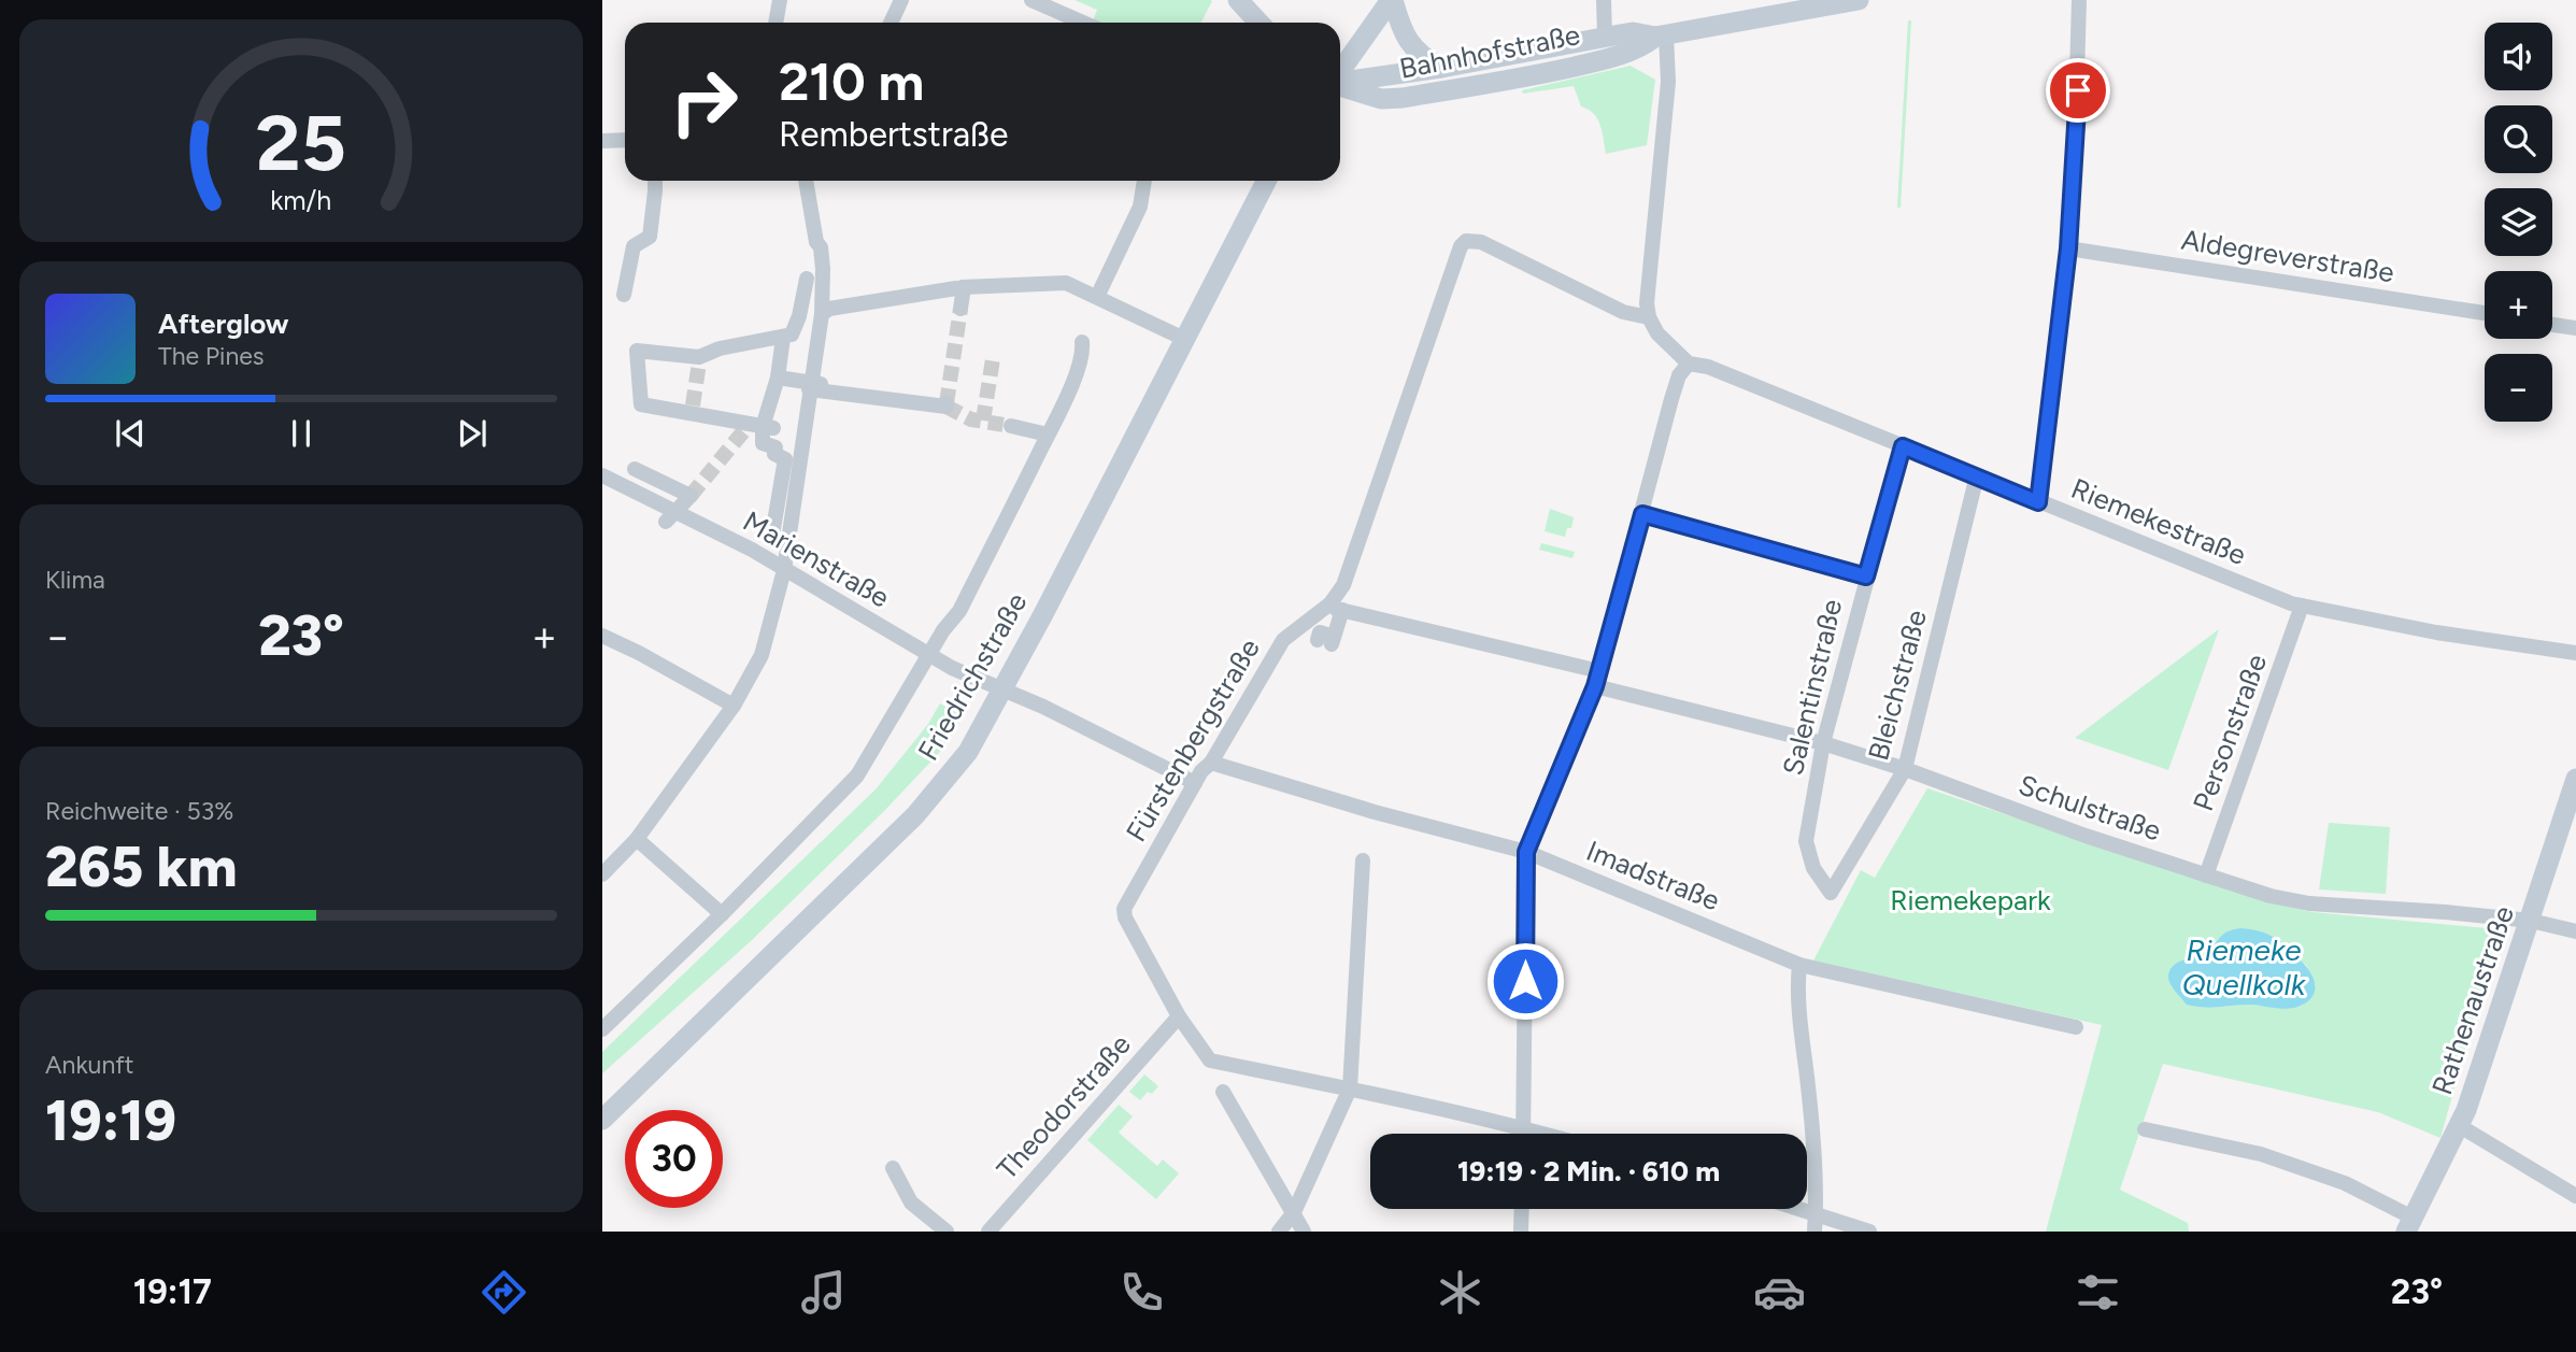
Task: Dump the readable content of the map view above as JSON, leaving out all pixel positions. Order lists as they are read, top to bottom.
{
  "streets": {
    "main road": ["Bahnhofstraße", "Friedrichstraße", "Rathenaustraße"],
    "street": [
      "Aldegreverstraße",
      "Riemekestraße",
      "Marienstraße",
      "Bleichstraße",
      "Salentinstraße",
      "Personstraße",
      "Fürstenbergstraße",
      "Schulstraße",
      "Imadstraße",
      "Theodorstraße"
    ]
  },
  "crossings": [
    ["Riemekestraße", "Bleichstraße"],
    ["Riemekestraße", "Salentinstraße"],
    ["Riemekestraße", "Personstraße"],
    ["Riemekestraße", "Fürstenbergstraße"],
    ["Marienstraße", "Friedrichstraße"],
    ["Bleichstraße", "Salentinstraße"],
    ["Bleichstraße", "Schulstraße"],
    ["Salentinstraße", "Schulstraße"],
    ["Personstraße", "Schulstraße"],
    ["Fürstenbergstraße", "Schulstraße"],
    ["Fürstenbergstraße", "Imadstraße"],
    ["Fürstenbergstraße", "Theodorstraße"],
    ["Schulstraße", "Rathenaustraße"]
  ],
  "water": ["Riemeke Quellkolk"],
  "parks": ["Riemekepark"],
  "page": {
    "map_buttons": ["+", "−"],
    "turn": ["210 m", "Rembertstraße"],
    "song": ["Afterglow", "The Pines"],
    "tile": [
      "Klima",
      ["Reichweite · 53%", "265 km"],
      ["Ankunft", "19:19"]
    ],
    "heat": ["−", "23°", "+"],
    "limit": "30",
    "trip": "19:19 · 2 Min. · 610 m",
    "tabs": ["19:17", "23°"],
    "gauge": ["25", "km/h"]
  }
}
